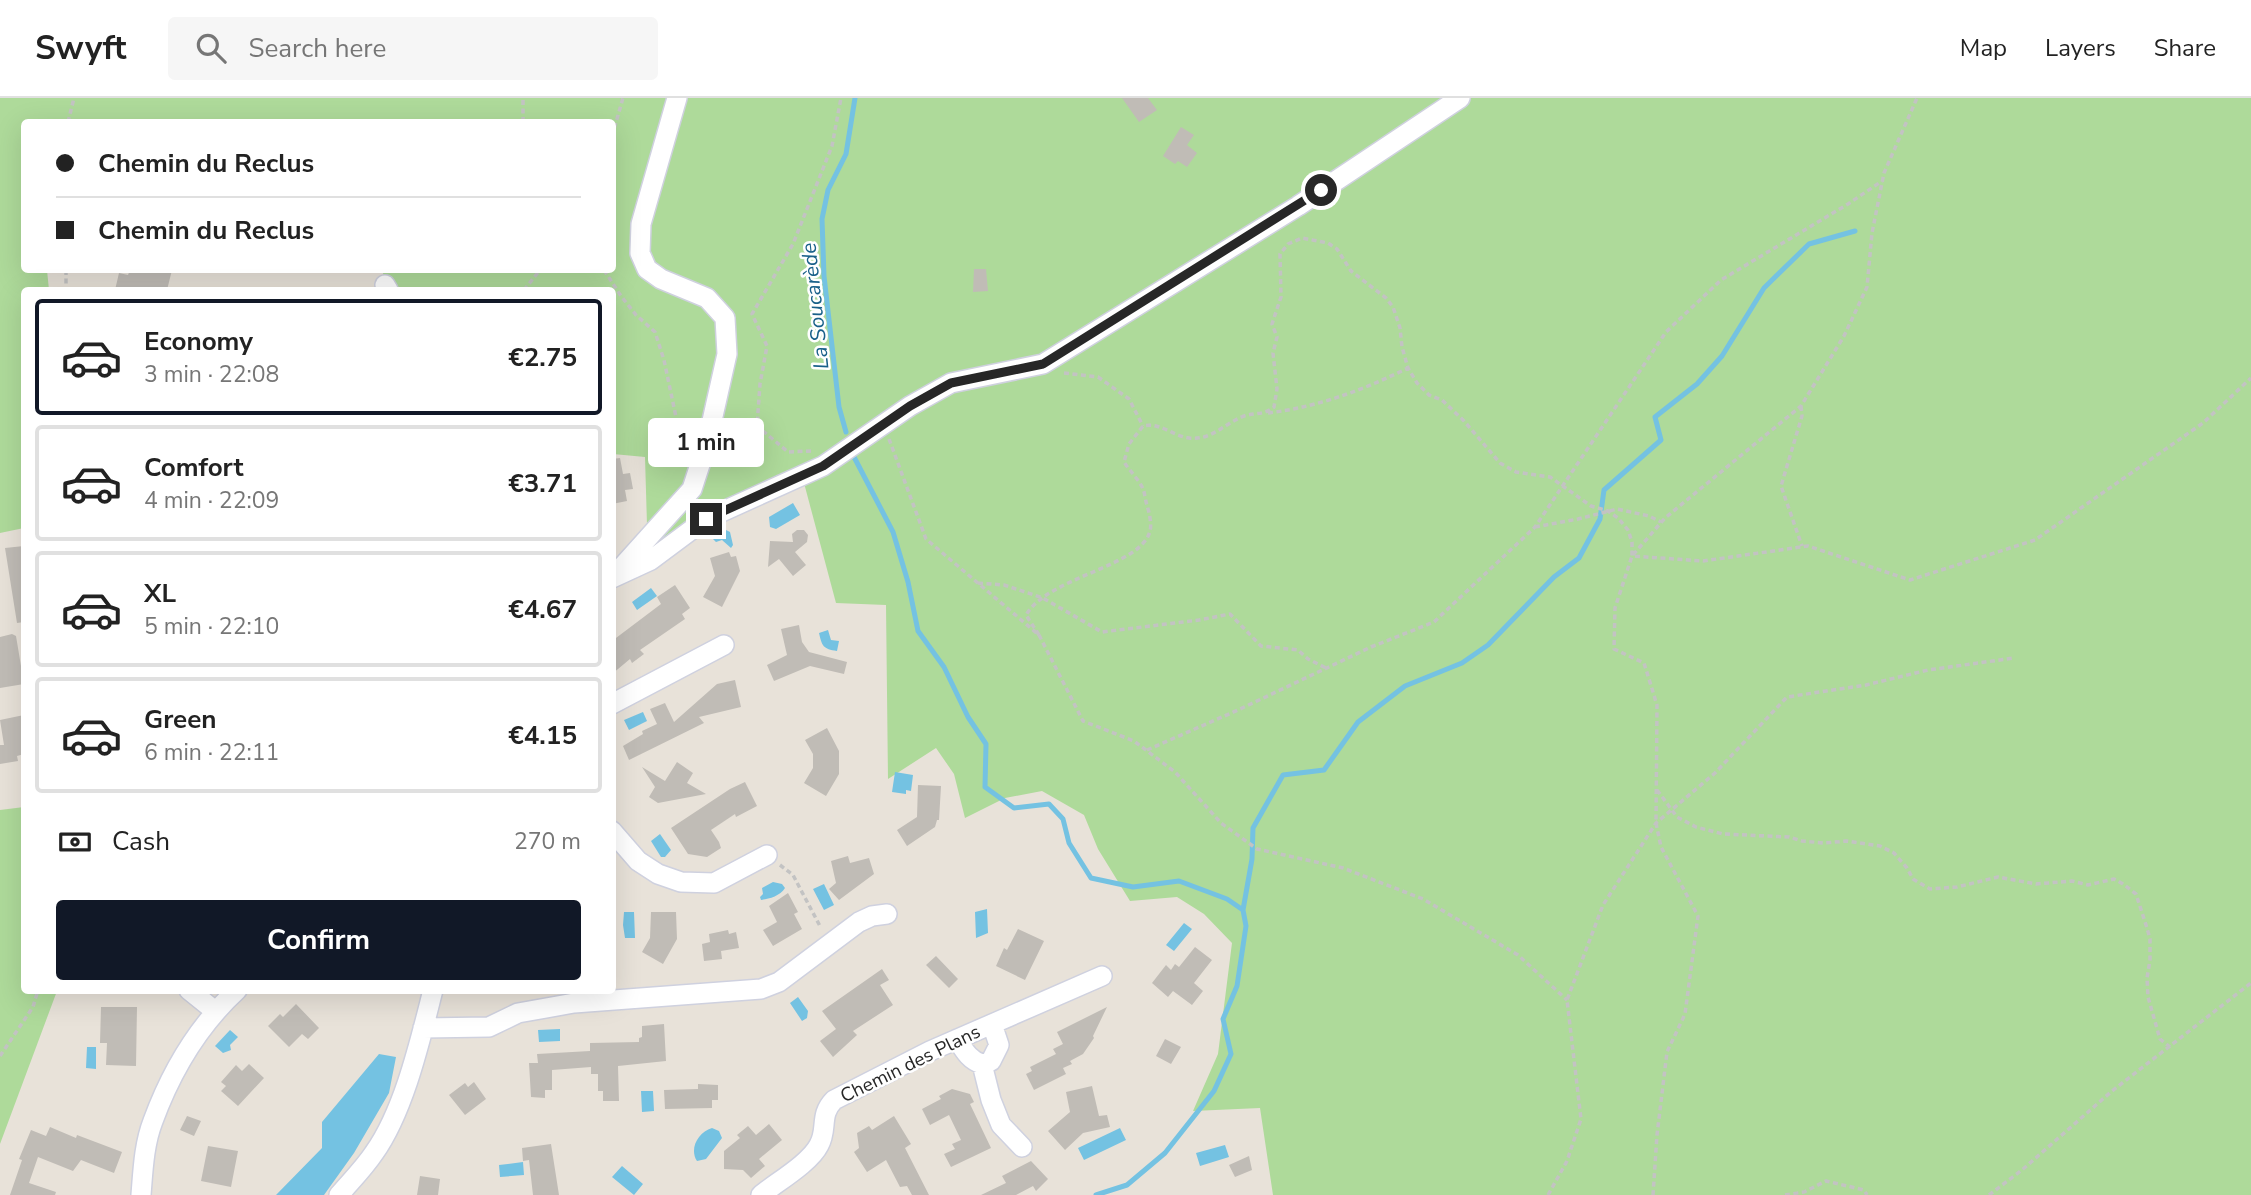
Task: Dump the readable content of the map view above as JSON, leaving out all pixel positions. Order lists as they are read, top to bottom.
{
  "streets": {
    "street": ["Chemin des Plans"]
  },
  "water": ["La Soucarède"],
  "page": {
    "header": "Swyft",
    "search": "Search here",
    "nav": ["Map", "Layers", "Share"],
    "banner": ["Chemin du Reclus", "Chemin du Reclus"],
    "list": [
      {
        "name": "Economy",
        "note": "3 min · 22:08",
        "value": "€2.75"
      },
      {
        "name": "Comfort",
        "note": "4 min · 22:09",
        "value": "€3.71"
      },
      {
        "name": "XL",
        "note": "5 min · 22:10",
        "value": "€4.67"
      },
      {
        "name": "Green",
        "note": "6 min · 22:11",
        "value": "€4.15"
      }
    ],
    "bubble": "1 min",
    "pay": ["Cash", "270 m"],
    "buttons": "Confirm"
  }
}
